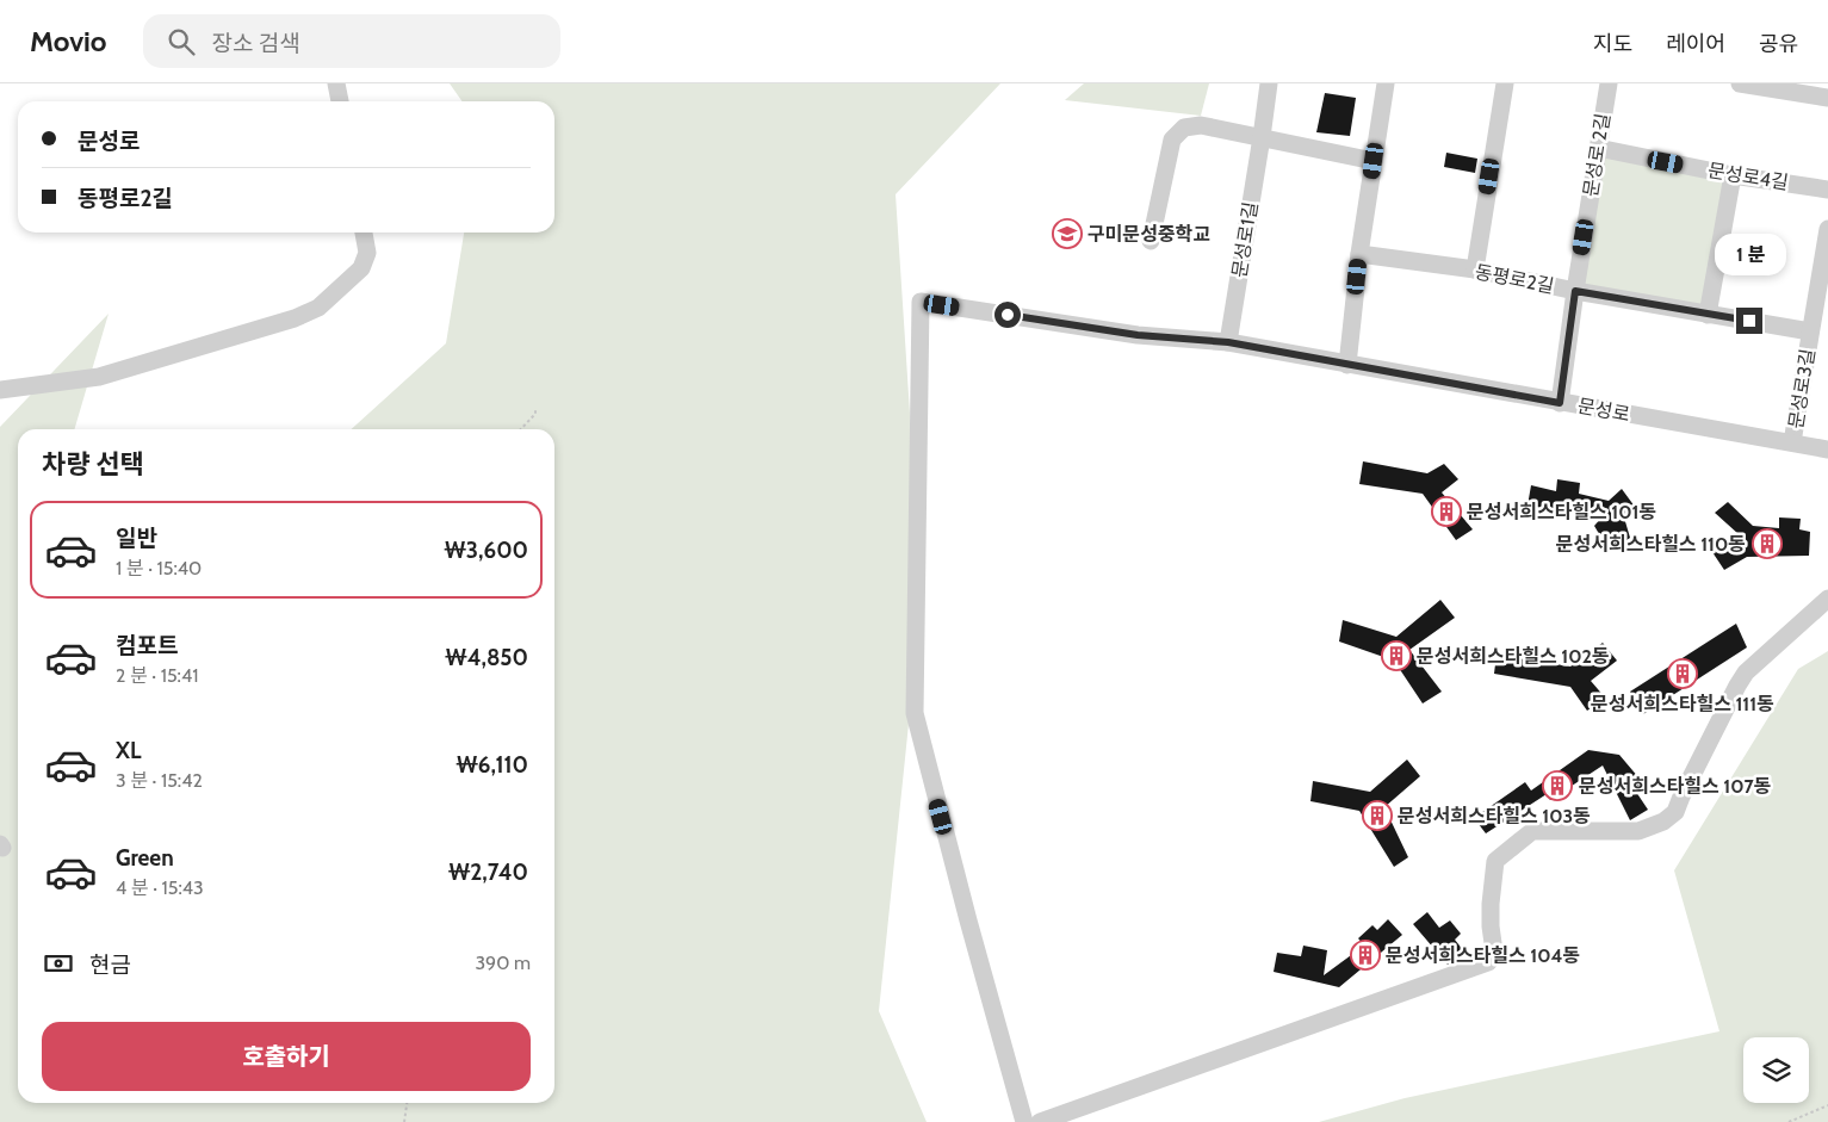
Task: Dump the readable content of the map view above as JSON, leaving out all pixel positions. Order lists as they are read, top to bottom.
{
  "streets": {
    "street": [
      "문성로 2길",
      "문성로4길",
      "문성로1길",
      "동평로2길",
      "문성로3길",
      "문성로"
    ]
  },
  "crossings": [
    ["문성로 2길", "문성로4길"],
    ["문성로 2길", "동평로2길"],
    ["문성로 2길", "문성로"],
    ["문성로1길", "문성로"],
    ["동평로2길", "문성로3길"],
    ["문성로3길", "문성로"]
  ],
  "places": {
    "school or university": ["구미문성중학교"],
    "building": [
      "문성서희스타힐스 101동",
      "문성서희스타힐스 110동",
      "문성서희스타힐스 102동",
      "문성서희스타힐스 111동",
      "문성서희스타힐스 107동",
      "문성서희스타힐스 103동",
      "문성서희스타힐스 104동"
    ]
  },
  "page": {
    "header": "Movio",
    "search": "장소 검색",
    "nav": ["지도", "레이어", "공유"],
    "banner": ["문성로", "동평로2길"],
    "bubble": "1 분",
    "heading": "차량 선택",
    "list": [
      {
        "name": "일반",
        "note": "1 분 · 15:40",
        "value": "₩3,600"
      },
      {
        "name": "컴포트",
        "note": "2 분 · 15:41",
        "value": "₩4,850"
      },
      {
        "name": "XL",
        "note": "3 분 · 15:42",
        "value": "₩6,110"
      },
      {
        "name": "Green",
        "note": "4 분 · 15:43",
        "value": "₩2,740"
      }
    ],
    "pay": ["현금", "390 m"],
    "buttons": "호출하기"
  }
}
